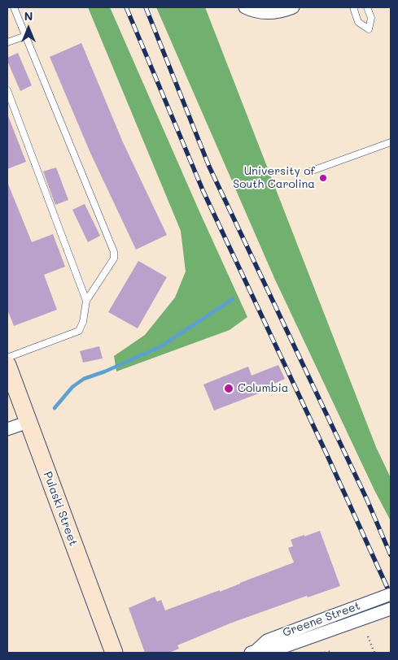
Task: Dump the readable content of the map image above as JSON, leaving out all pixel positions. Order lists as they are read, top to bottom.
{
  "streets": {
    "street": ["Pulaski Street", "Greene Street"]
  },
  "places": ["University of South Carolina", "Columbia"],
  "north": "top"
}
